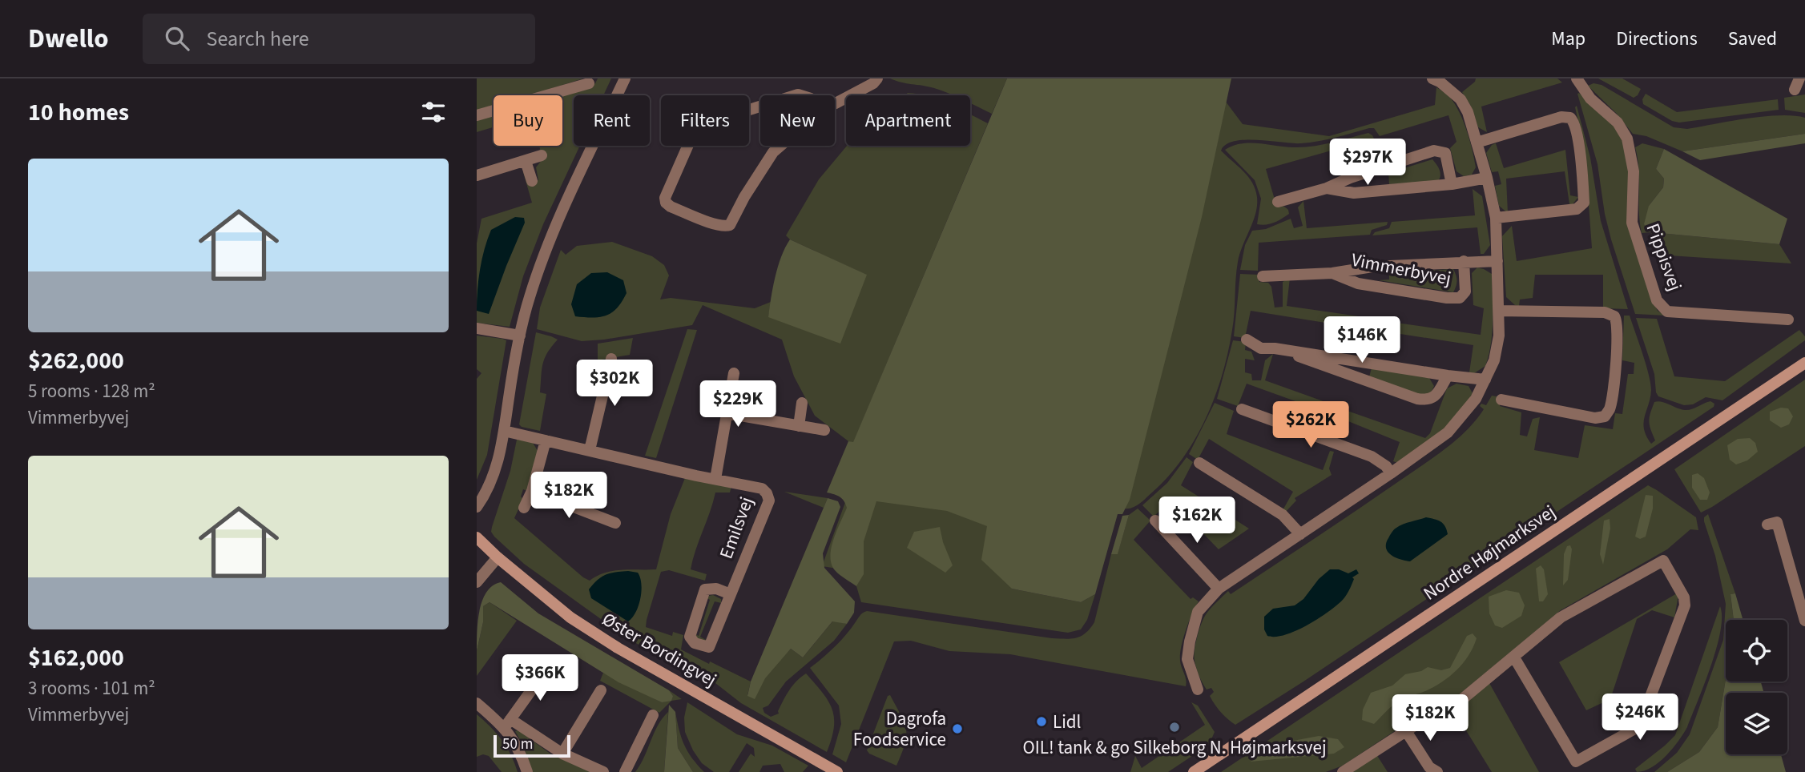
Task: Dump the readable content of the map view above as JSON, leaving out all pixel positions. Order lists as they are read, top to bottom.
{
  "streets": {
    "street": [
      "Pippisvej",
      "Vimmerbyvej",
      "Emilsvej",
      "Nordre Højmarksvej",
      "Øster Bordingvej"
    ]
  },
  "places": ["Lidl", "OIL! tank & go Silkeborg N. Højmarksvej", "Dagrofa Foodservice"],
  "scale_bar": "50 m",
  "page": {
    "header": "Dwello",
    "search": "Search here",
    "nav": ["Map", "Directions", "Saved"],
    "heading": "10 homes",
    "chip": [
      "Buy",
      "Rent",
      "Filters",
      "New",
      "Apartment"
    ],
    "price": [
      "$297K",
      "$146K",
      "$302K",
      "$229K",
      "$262K",
      "$182K",
      "$162K",
      "$366K",
      "$246K",
      "$182K"
    ],
    "list": [
      {
        "name": "$262,000",
        "note": "5 rooms · 128 m² · Vimmerbyvej"
      },
      {
        "name": "$162,000",
        "note": "3 rooms · 101 m² · Vimmerbyvej"
      }
    ],
    "scale": "50 m"
  }
}
